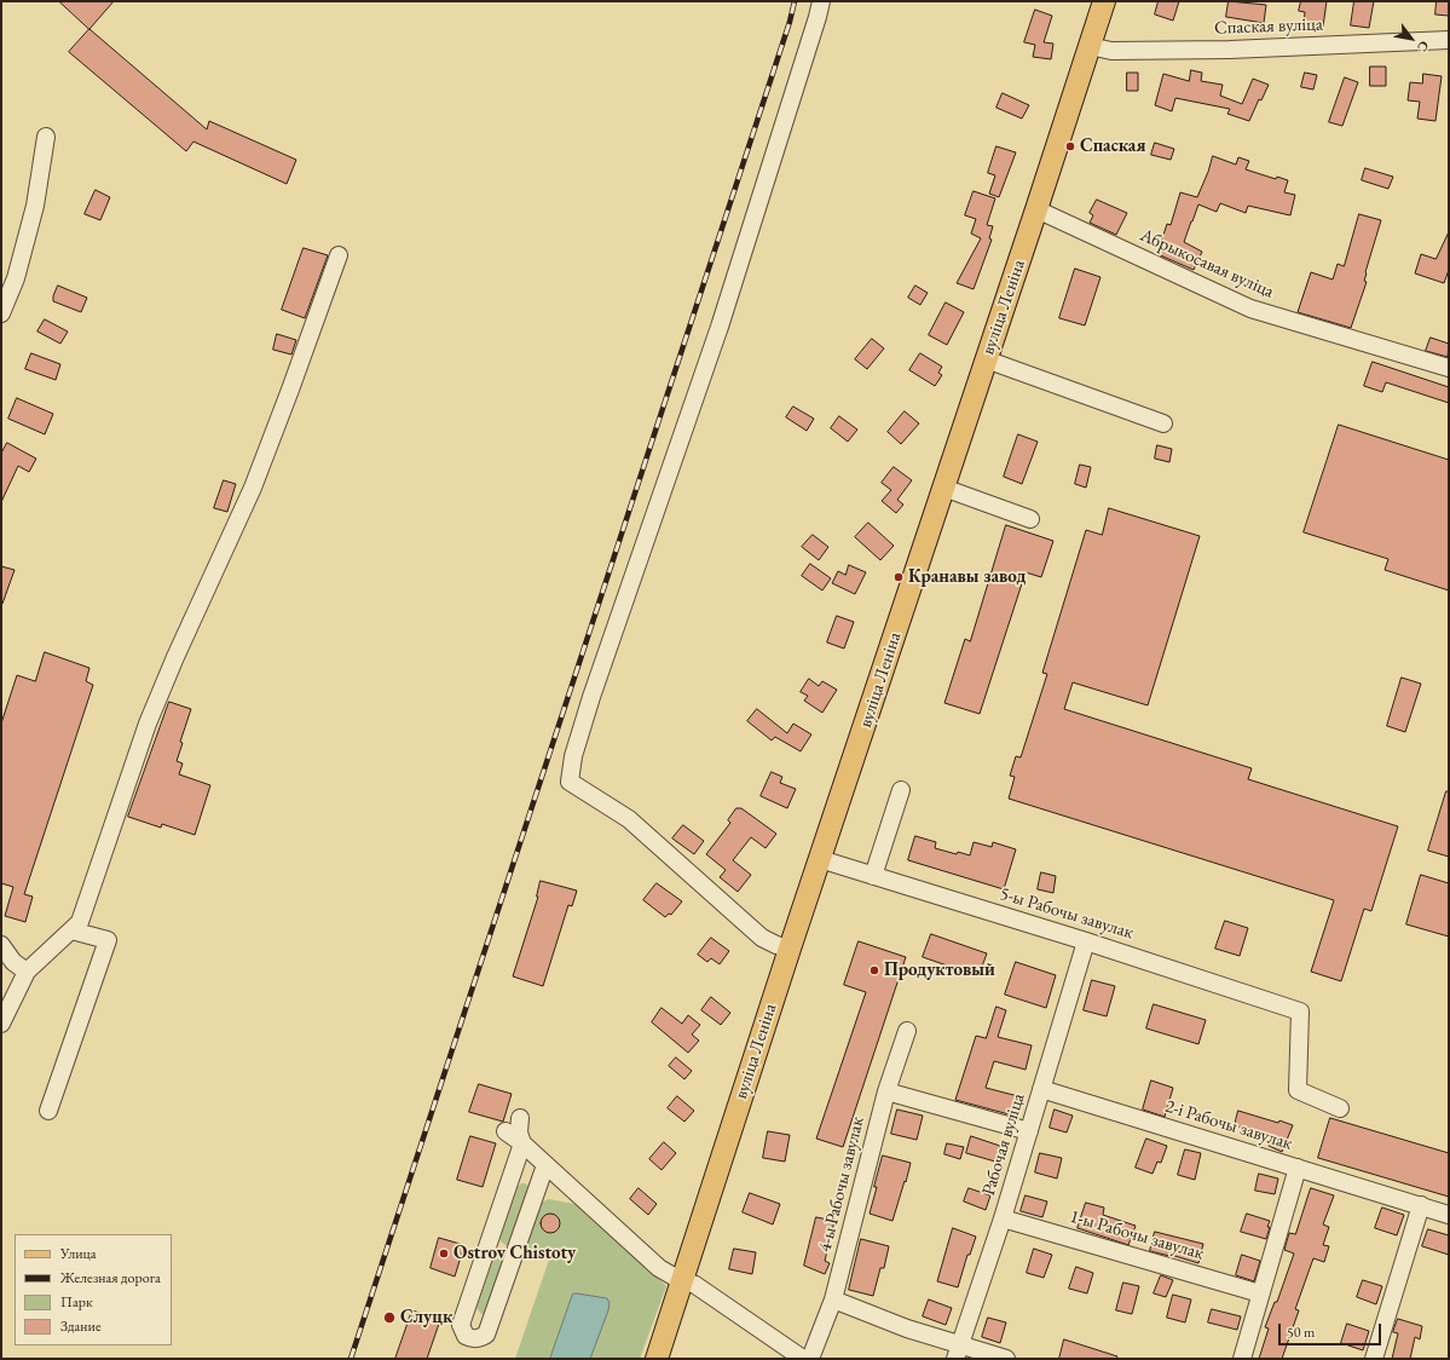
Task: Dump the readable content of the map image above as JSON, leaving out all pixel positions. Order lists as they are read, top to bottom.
{
  "streets": {
    "main road": ["вуліца Леніна"],
    "street": [
      "Спаская вуліца",
      "Абрыкосавая вуліца",
      "5-ы Рабочы завулак",
      "2-і Рабочы завулак",
      "Рабочая вуліца",
      "4-ы Рабочы завулак",
      "1-ы Рабочы завулак"
    ]
  },
  "crossings": [
    ["Спаская вуліца", "вуліца Леніна"],
    ["Абрыкосавая вуліца", "вуліца Леніна"],
    ["вуліца Леніна", "5-ы Рабочы завулак"],
    ["5-ы Рабочы завулак", "Рабочая вуліца"],
    ["2-і Рабочы завулак", "Рабочая вуліца"],
    ["2-і Рабочы завулак", "1-ы Рабочы завулак"],
    ["Рабочая вуліца", "1-ы Рабочы завулак"]
  ],
  "places": [
    "Спаская",
    "Кранавы завод",
    "Продуктовый",
    "Ostrov Chistoty",
    "Слуцк"
  ],
  "legend": [
    "Улица",
    "Железная дорога",
    "Парк",
    "Здание"
  ],
  "scale_bar": "50 m",
  "north": "bottom right"
}
